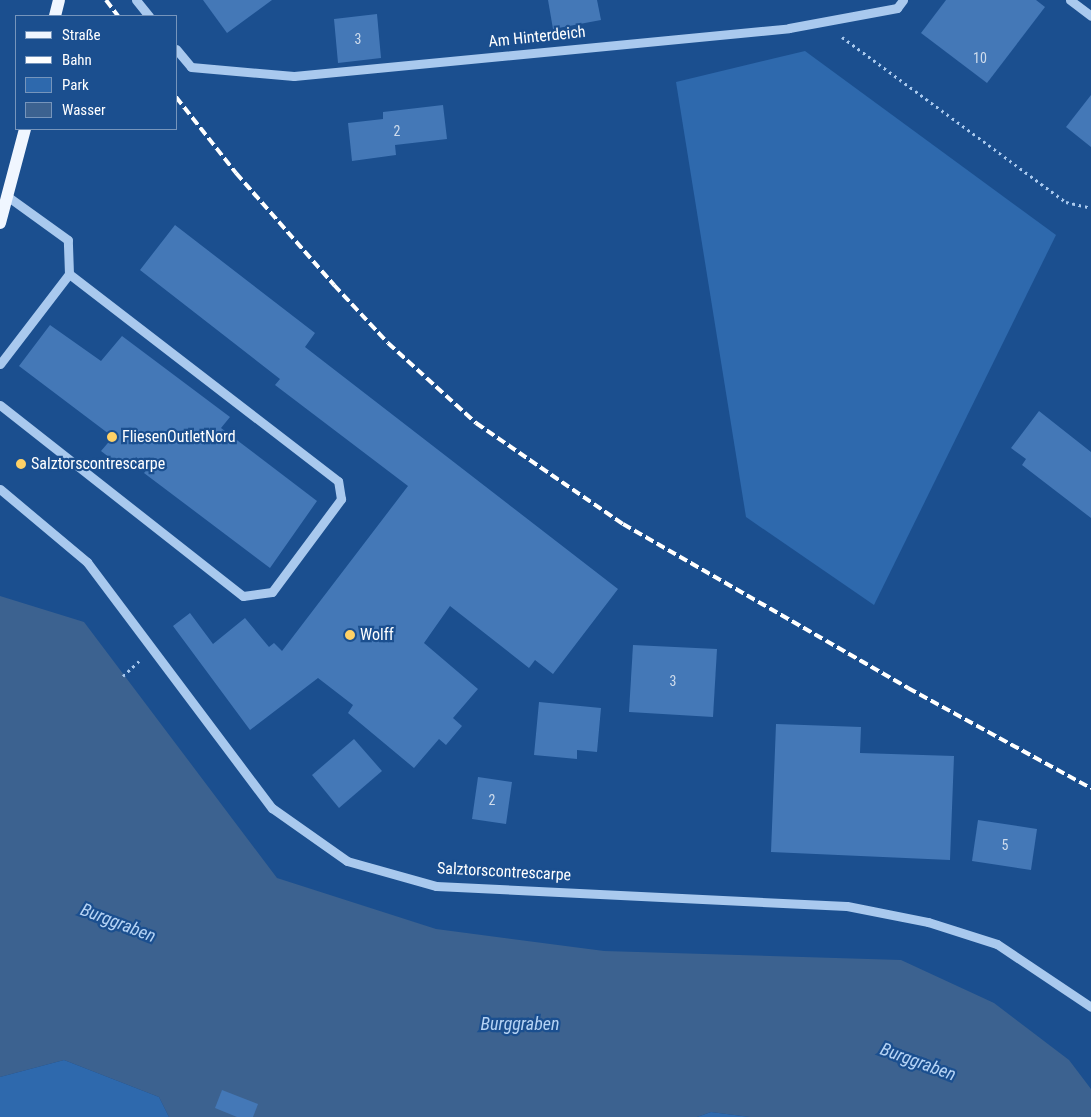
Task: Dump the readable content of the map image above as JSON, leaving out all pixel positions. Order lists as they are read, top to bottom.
{
  "streets": {
    "street": ["Am Hinterdeich", "Salztorscontrescarpe"]
  },
  "water": ["Burggraben"],
  "places": ["FliesenOutletNord", "Salztorscontrescarpe", "Wolff"],
  "house_numbers": [
    "3",
    "10",
    "2",
    "3",
    "2",
    "5"
  ],
  "legend": [
    "Straße",
    "Bahn",
    "Park",
    "Wasser"
  ]
}
